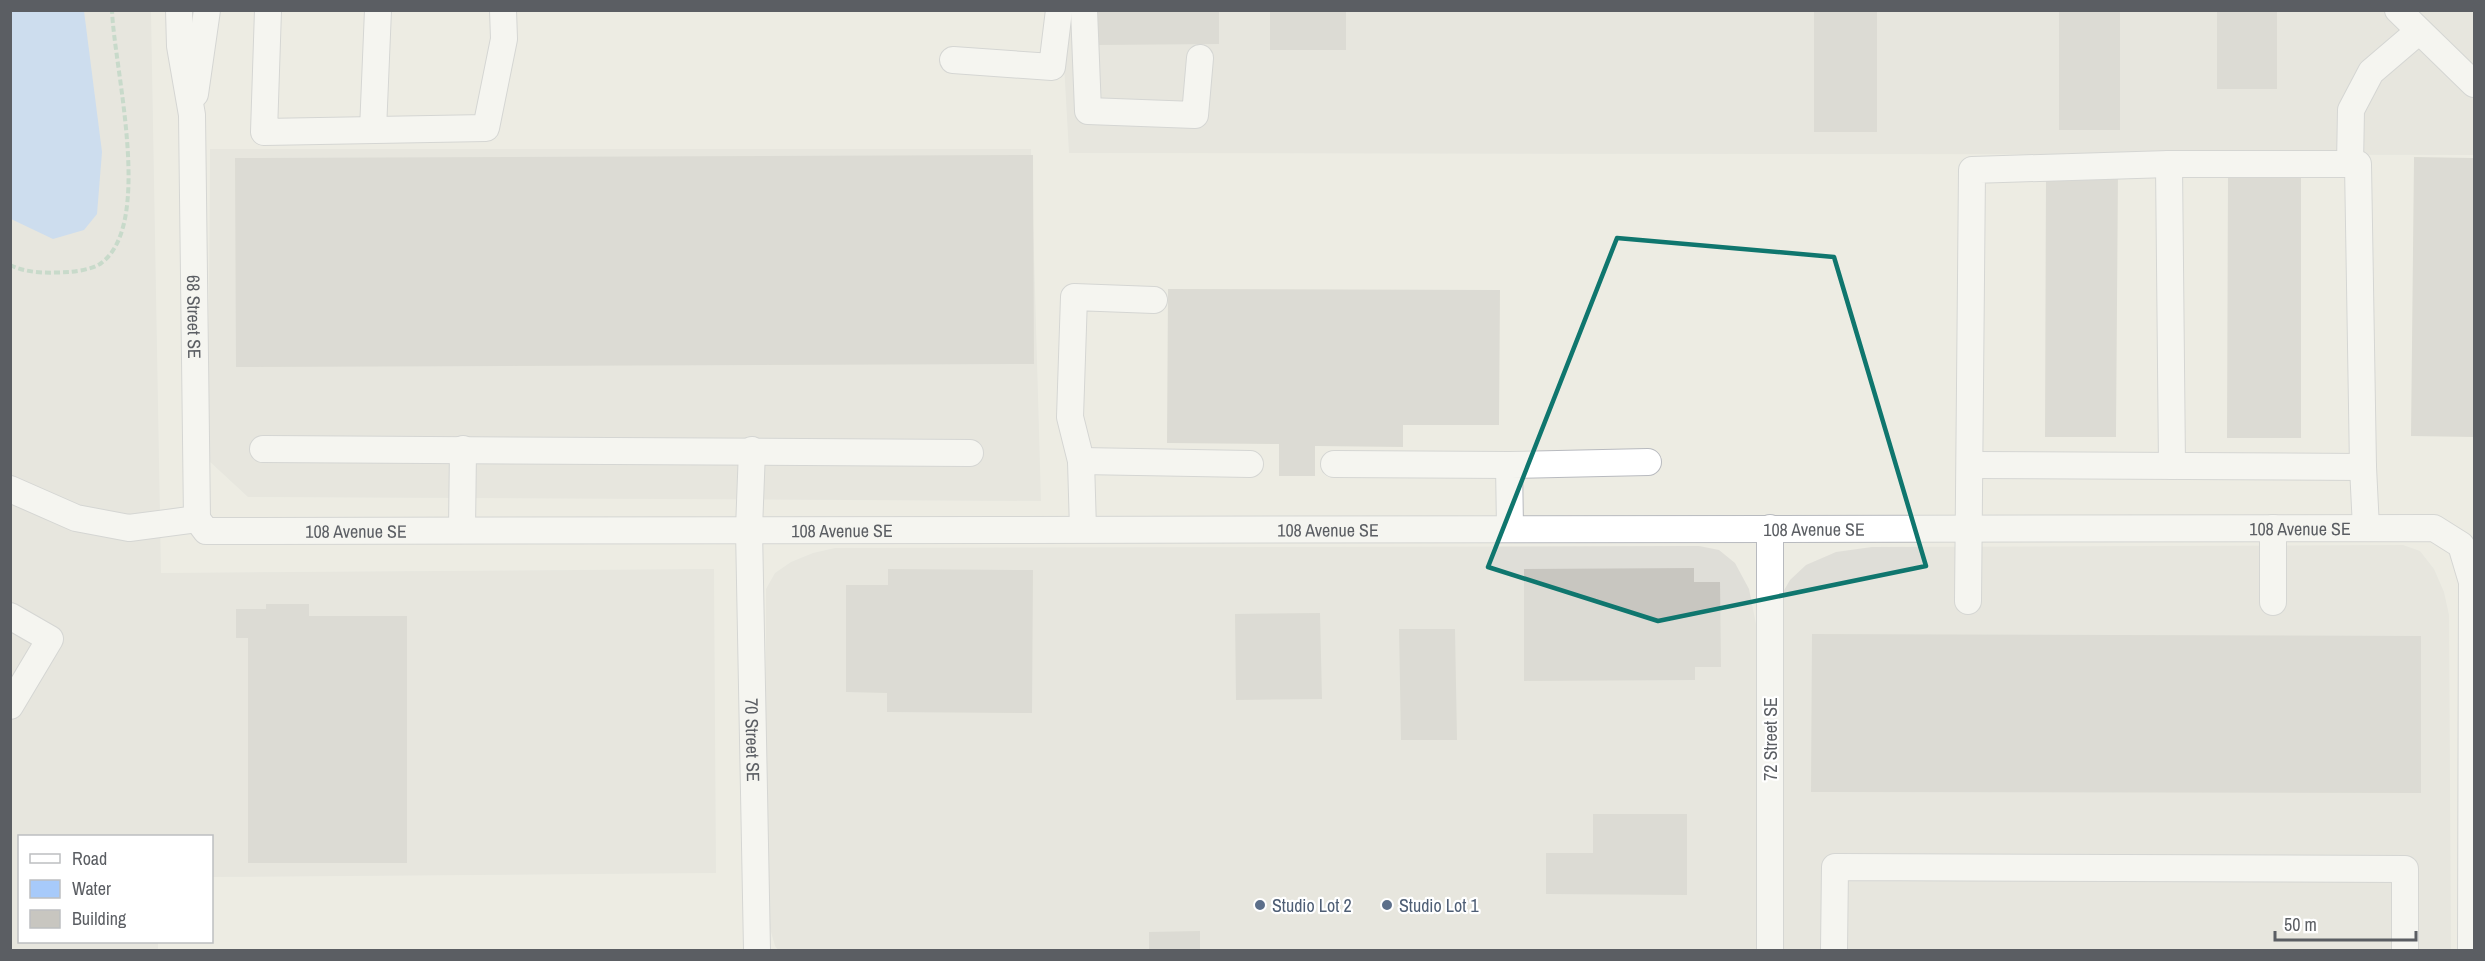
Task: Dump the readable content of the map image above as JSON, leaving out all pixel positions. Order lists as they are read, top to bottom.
{
  "streets": {
    "street": [
      "68 Street SE",
      "108 Avenue SE",
      "72 Street SE",
      "70 Street SE"
    ]
  },
  "crossings": [
    ["68 Street SE", "108 Avenue SE"],
    ["108 Avenue SE", "72 Street SE"],
    ["108 Avenue SE", "70 Street SE"]
  ],
  "places": ["Studio Lot 2", "Studio Lot 1"],
  "legend": ["Road", "Water", "Building"],
  "scale_bar": "50 m"
}
